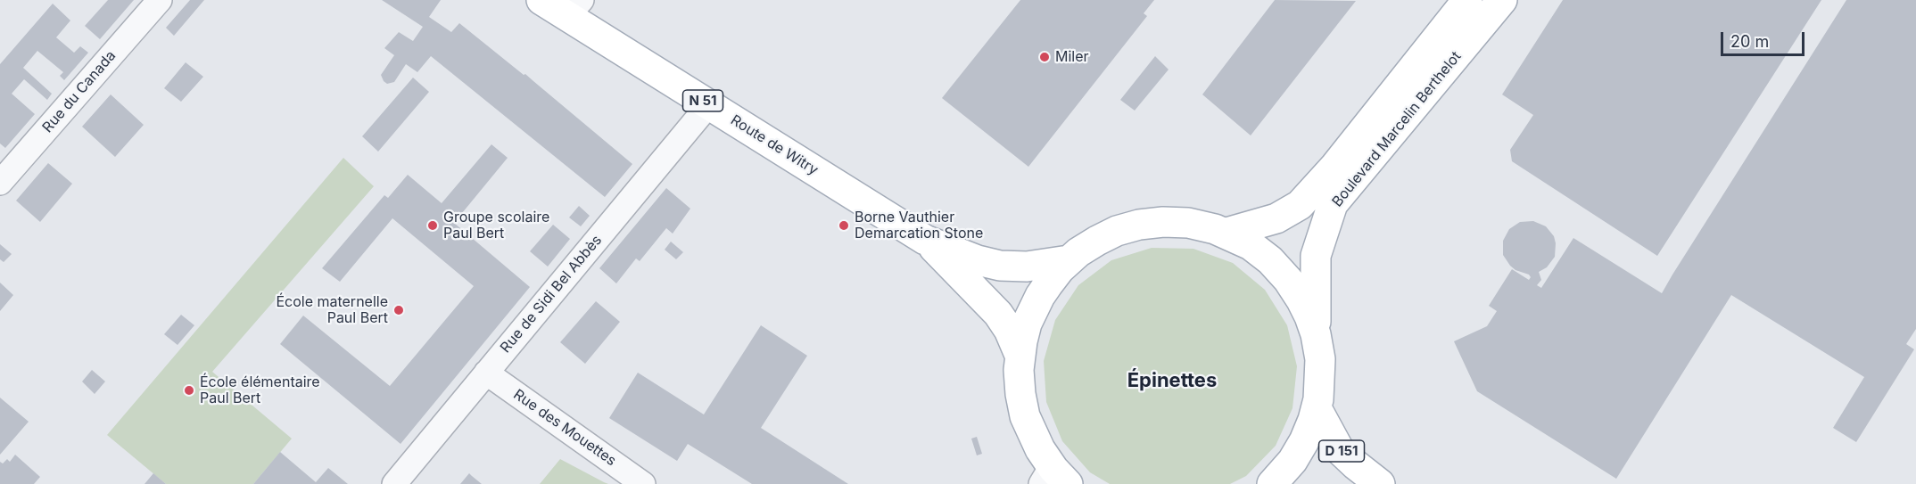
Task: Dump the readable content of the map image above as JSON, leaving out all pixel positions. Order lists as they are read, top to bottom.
{
  "streets": {
    "main road": [
      "N 51",
      "Boulevard Marcelin Berthelot",
      "Route de Witry",
      "D 151"
    ],
    "street": ["Rue du Canada", "Rue de Sidi Bel Abbès", "Rue des Mouettes"]
  },
  "crossings": [
    ["Route de Witry", "Rue de Sidi Bel Abbès"],
    ["Rue de Sidi Bel Abbès", "Rue des Mouettes"]
  ],
  "districts": ["Épinettes"],
  "places": [
    "Miler",
    "Groupe scolaire Paul Bert",
    "Borne Vauthier Demarcation Stone",
    "École maternelle Paul Bert",
    "École élémentaire Paul Bert"
  ],
  "scale_bar": "20 m"
}
